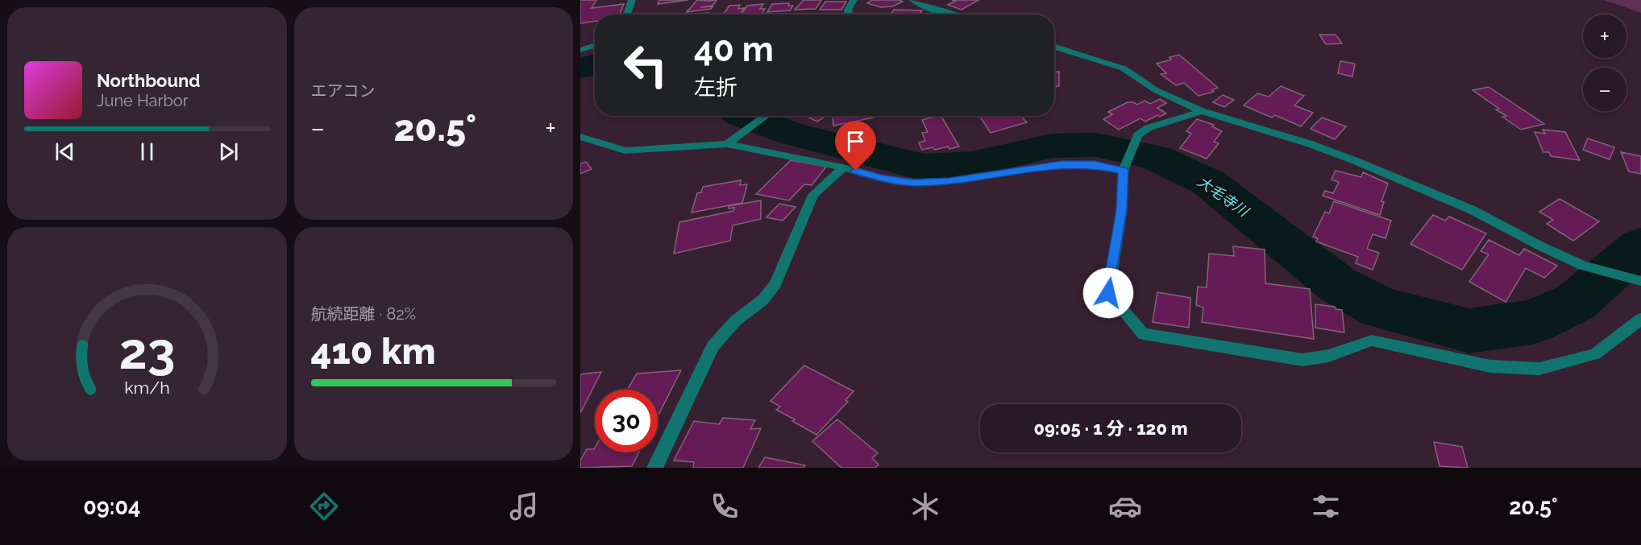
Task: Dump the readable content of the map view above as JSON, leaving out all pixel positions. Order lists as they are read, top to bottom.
{
  "water": ["大毛寺川"],
  "page": {
    "tile": [
      "エアコン",
      ["航続距離 · 82%", "410 km"]
    ],
    "map_buttons": ["+", "−"],
    "turn": ["40 m", "左折"],
    "song": ["Northbound", "June Harbor"],
    "heat": ["−", "20.5°", "+"],
    "limit": "30",
    "trip": "09:05 · 1 分 · 120 m",
    "tabs": ["09:04", "20.5°"],
    "gauge": ["23", "km/h"]
  }
}
